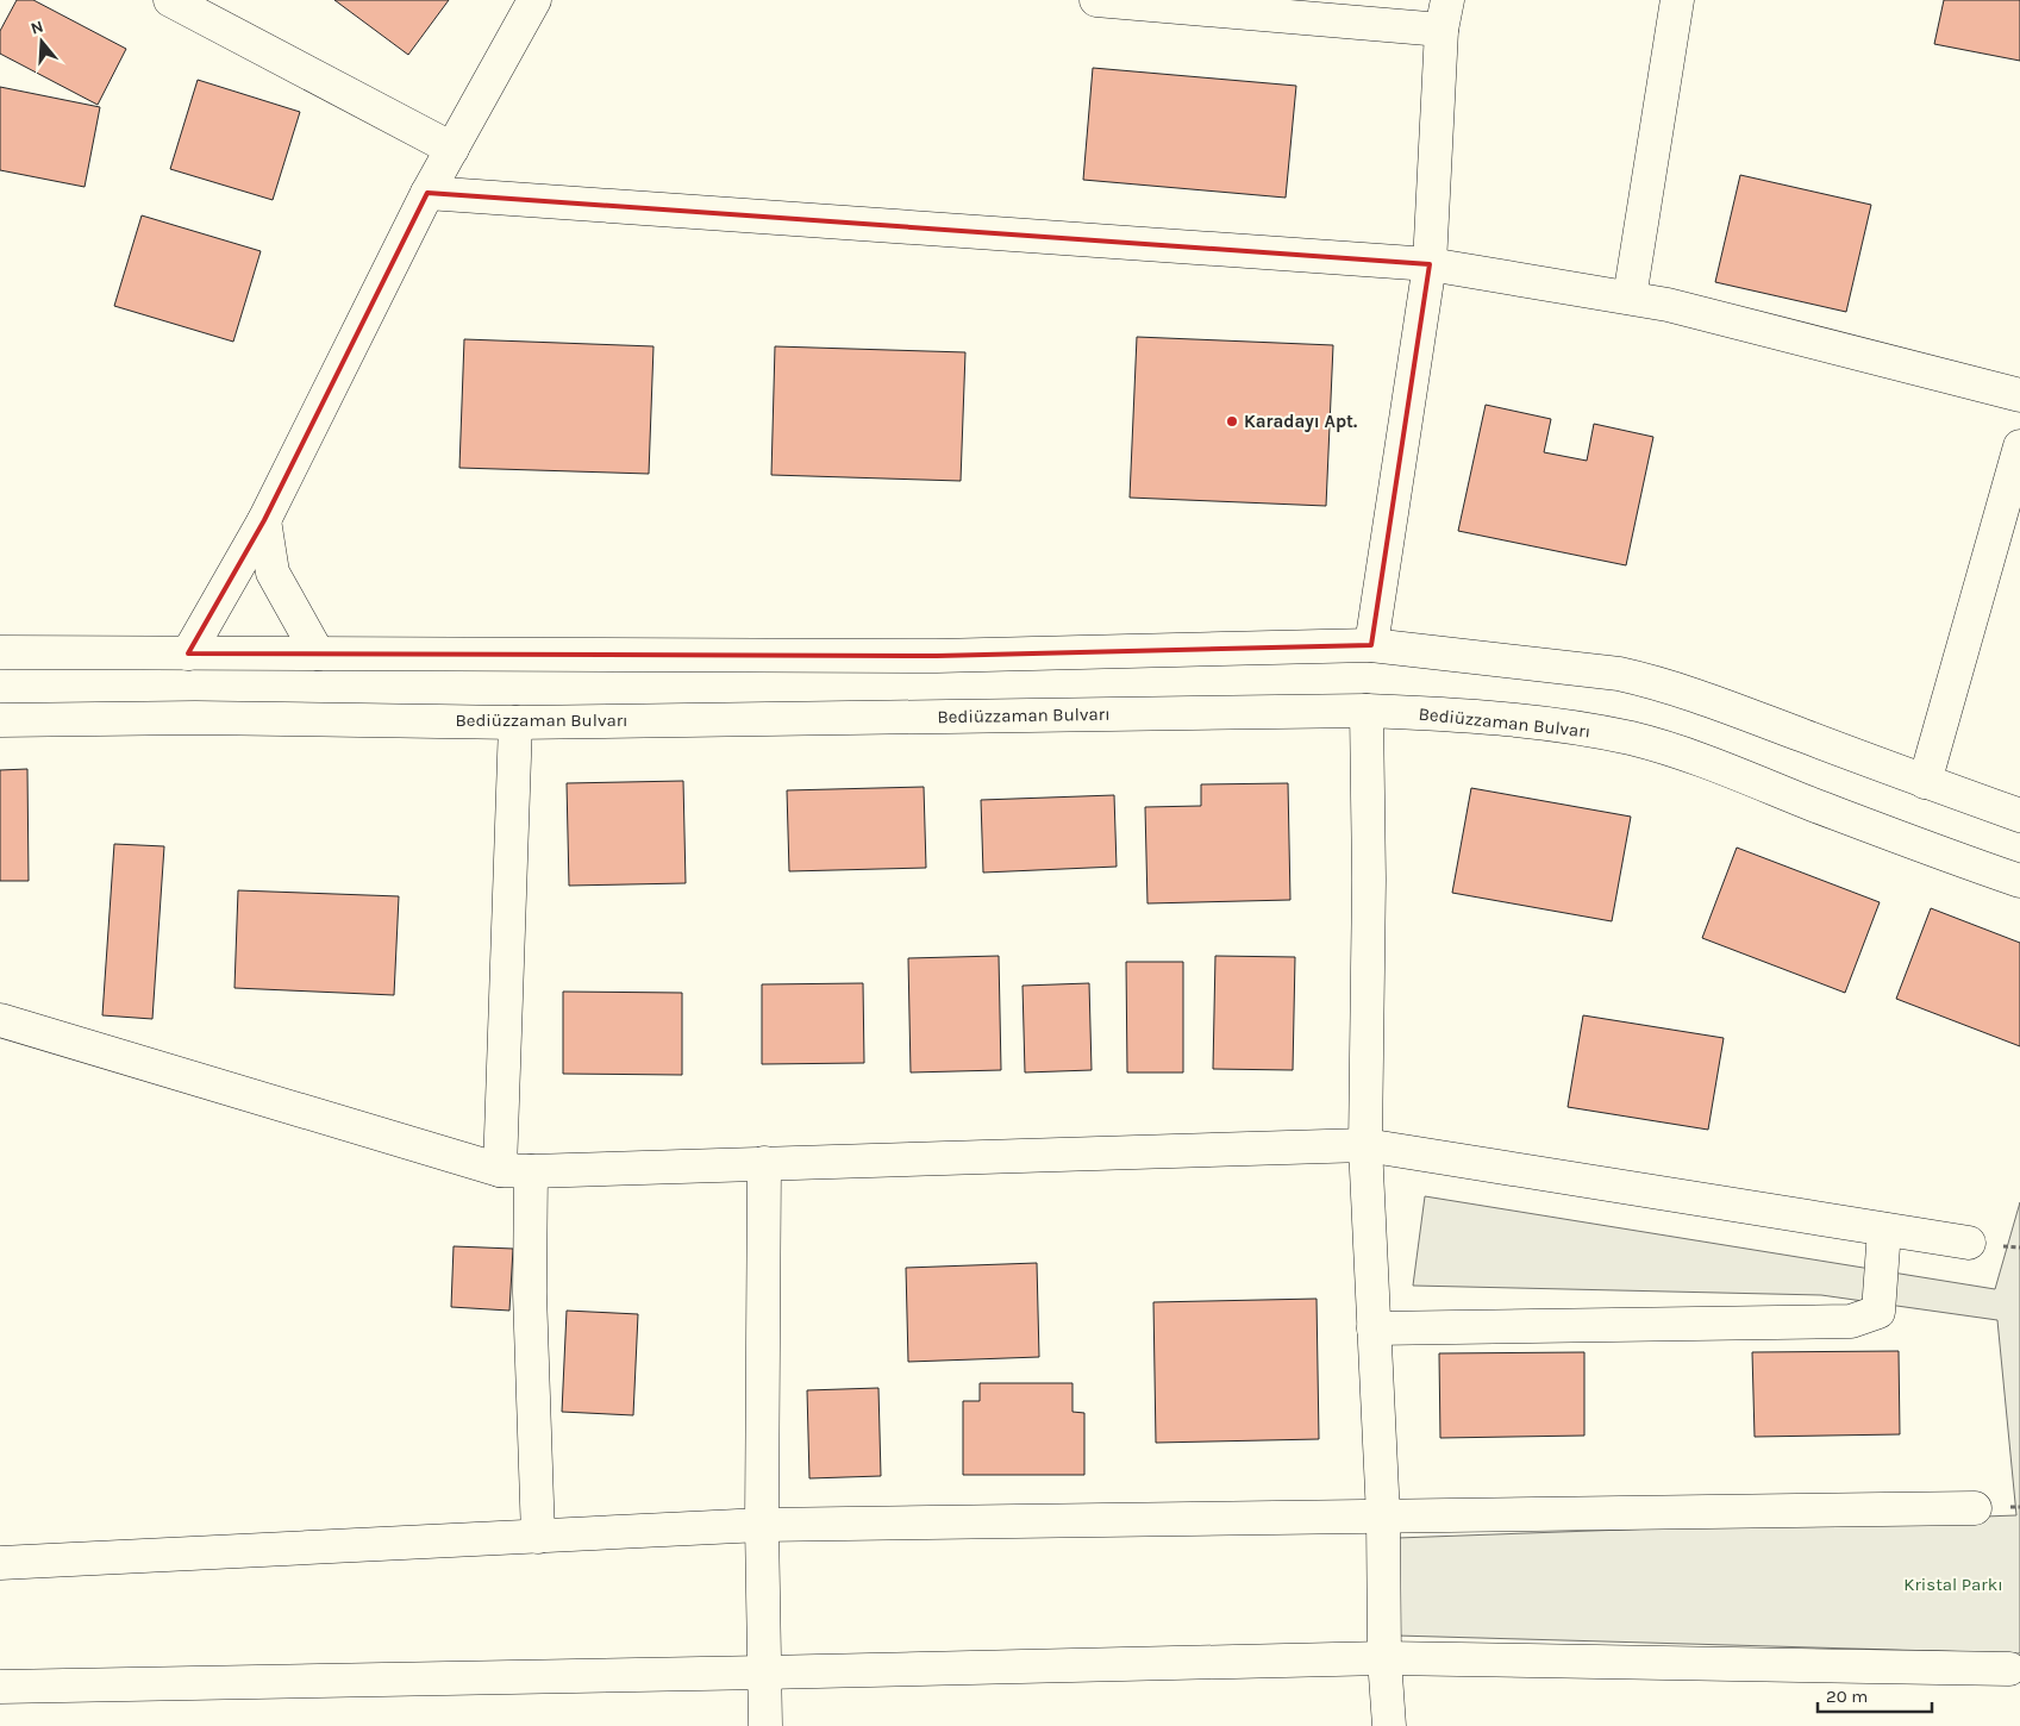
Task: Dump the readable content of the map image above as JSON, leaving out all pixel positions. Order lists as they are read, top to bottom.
{
  "streets": {
    "street": ["Bediüzzaman Bulvarı"]
  },
  "parks": ["Kristal Parkı"],
  "places": ["Karadayı Apt."],
  "scale_bar": "20 m",
  "north": "top"
}
